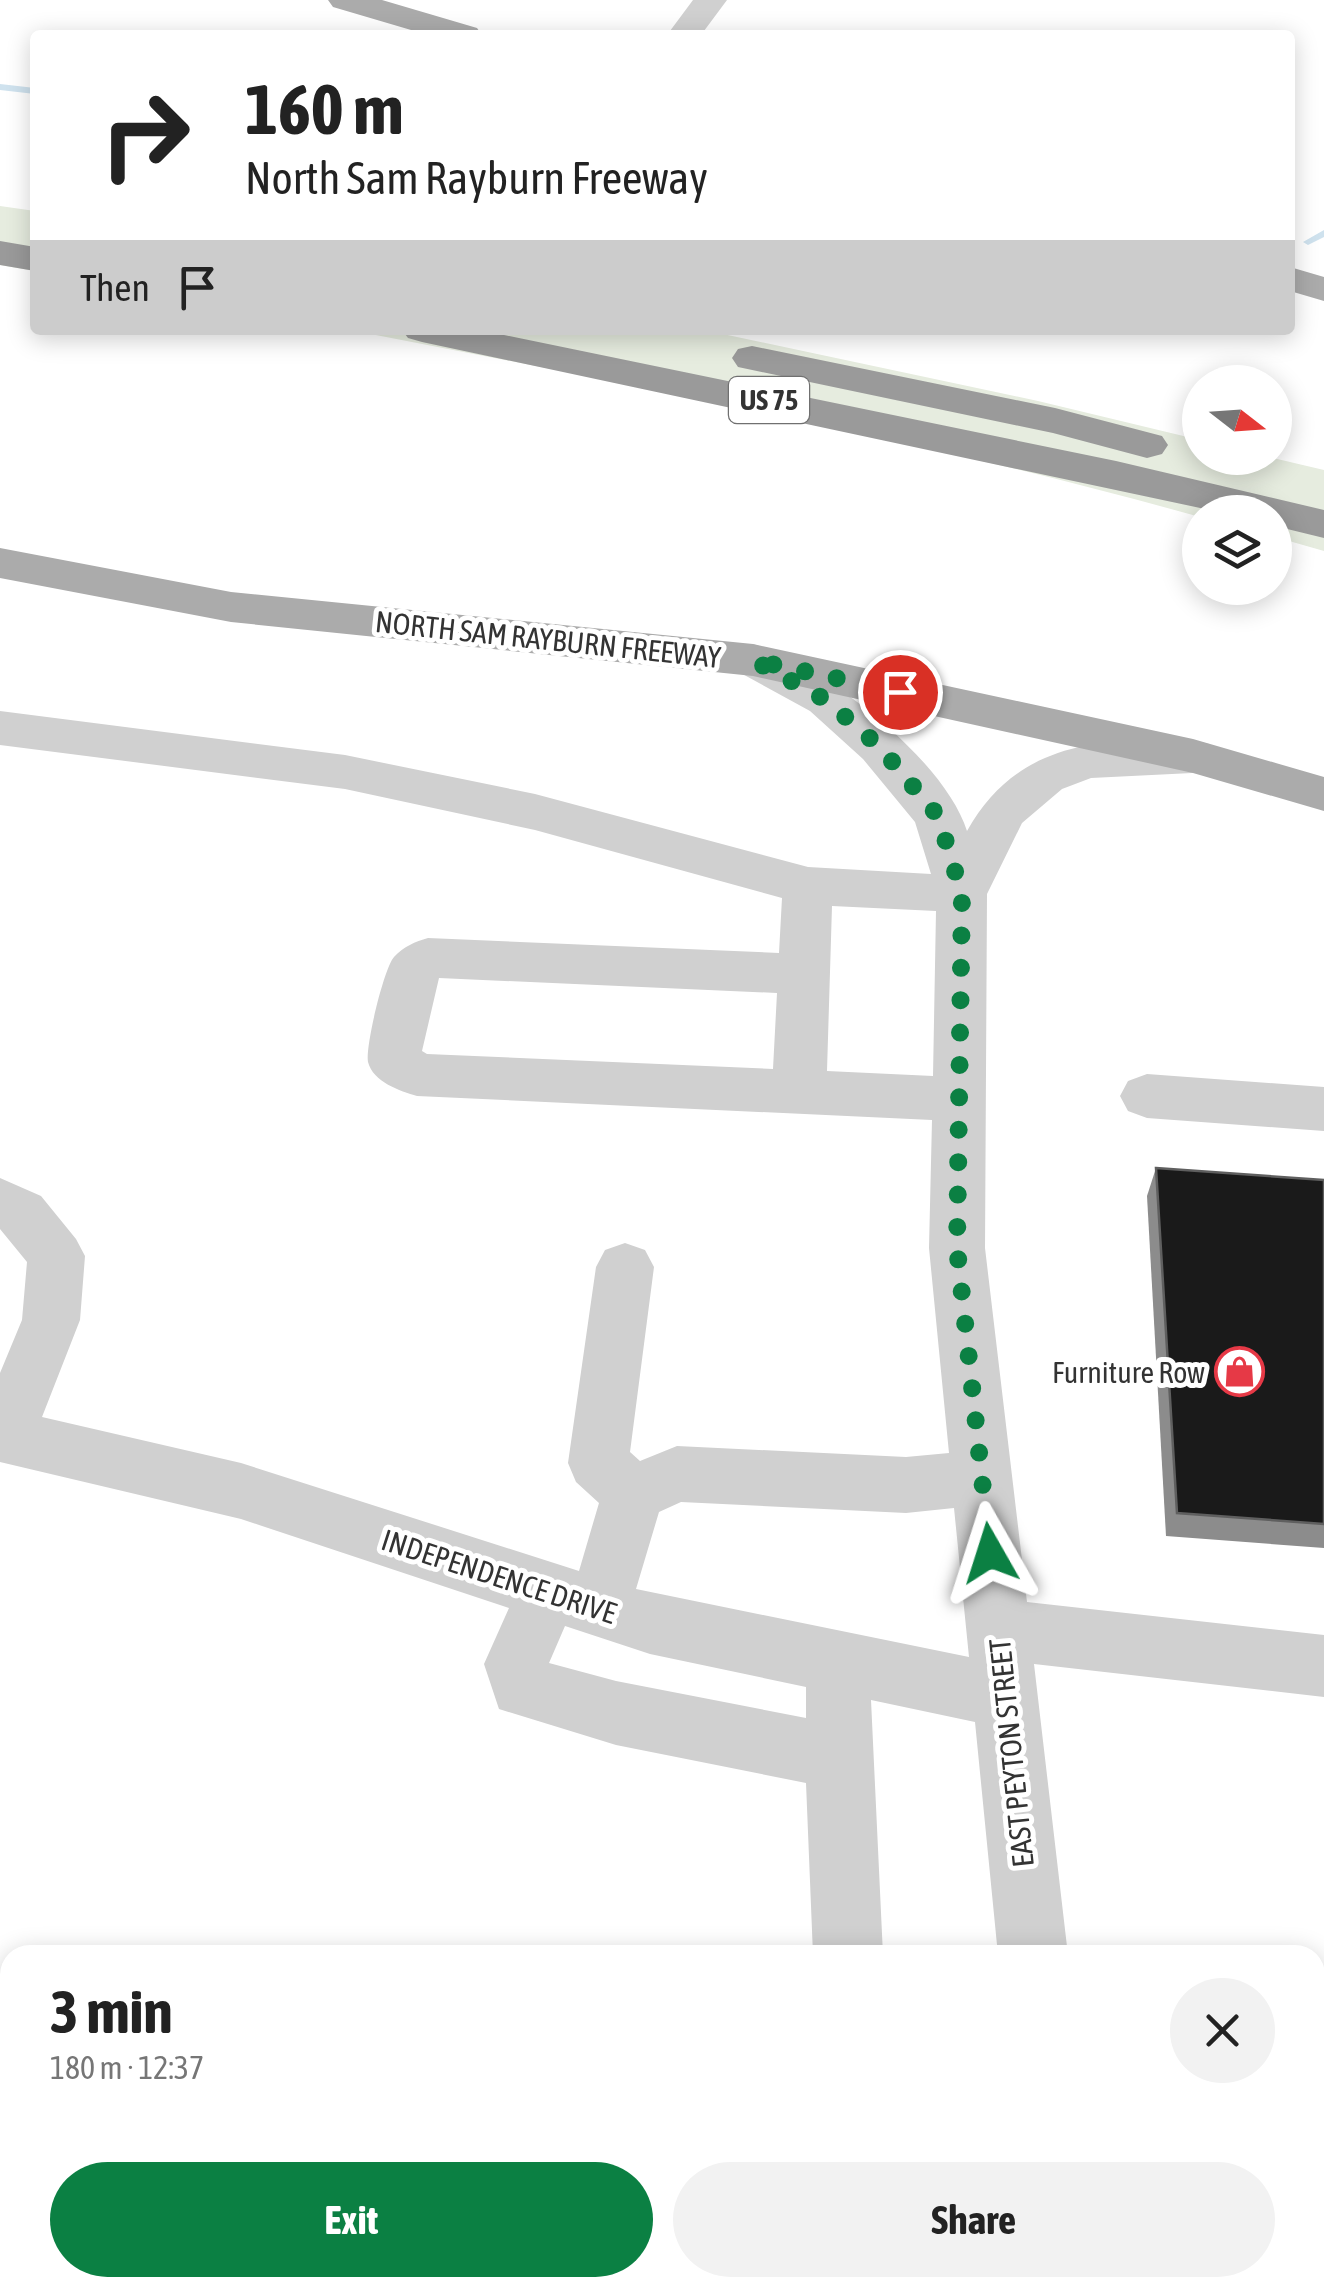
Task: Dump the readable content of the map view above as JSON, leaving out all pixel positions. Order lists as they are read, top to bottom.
{
  "streets": {
    "highway": ["US 75"],
    "main road": ["NORTH SAM RAYBURN FREEWAY"],
    "street": ["INDEPENDENCE DRIVE", "EAST PEYTON STREET"]
  },
  "crossings": [
    ["NORTH SAM RAYBURN FREEWAY", "EAST PEYTON STREET"],
    ["INDEPENDENCE DRIVE", "EAST PEYTON STREET"]
  ],
  "places": {
    "shop": ["Furniture Row"]
  },
  "north": "right",
  "page": {
    "turn": ["160 m", "North Sam Rayburn Freeway"],
    "then": "Then",
    "heading": ["3 min", "180 m · 12:37"],
    "buttons": ["Exit", "Share"]
  }
}
